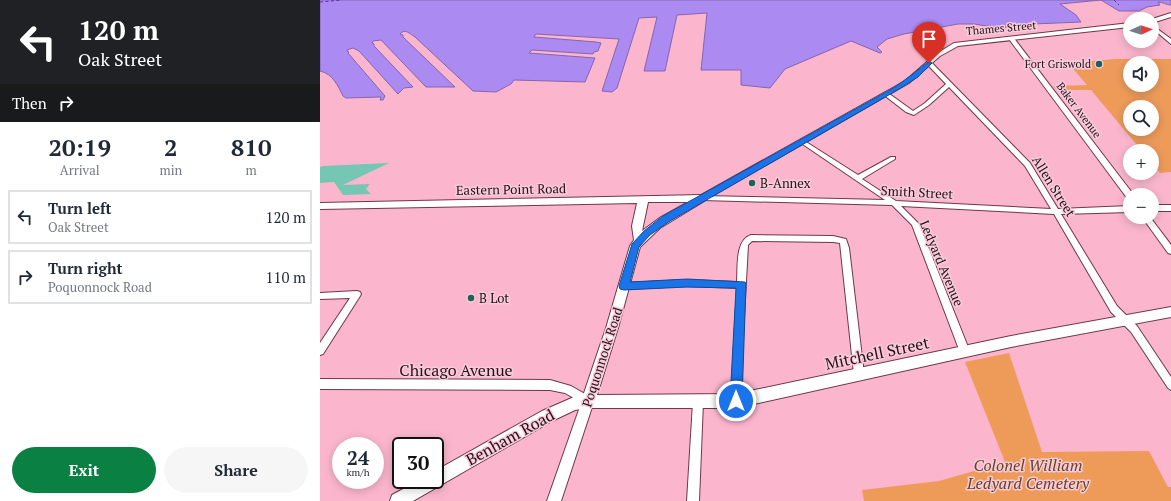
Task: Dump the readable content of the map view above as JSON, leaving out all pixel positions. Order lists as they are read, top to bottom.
{
  "streets": {
    "main road": [
      "Eastern Point Road",
      "Mitchell Street",
      "Poquonnock Road",
      "Benham Road"
    ],
    "street": [
      "Thames Street",
      "Baker Avenue",
      "Allen Street",
      "Smith Street",
      "Ledyard Avenue",
      "Chicago Avenue"
    ]
  },
  "crossings": [
    ["Thames Street", "Baker Avenue"],
    ["Thames Street", "Allen Street"],
    ["Thames Street", "Eastern Point Road"],
    ["Thames Street", "Smith Street"],
    ["Thames Street", "Ledyard Avenue"],
    ["Thames Street", "Poquonnock Road"],
    ["Allen Street", "Smith Street"],
    ["Allen Street", "Mitchell Street"],
    ["Eastern Point Road", "Smith Street"],
    ["Eastern Point Road", "Poquonnock Road"],
    ["Smith Street", "Ledyard Avenue"],
    ["Smith Street", "Poquonnock Road"],
    ["Ledyard Avenue", "Mitchell Street"],
    ["Mitchell Street", "Poquonnock Road"],
    ["Mitchell Street", "Chicago Avenue"],
    ["Mitchell Street", "Benham Road"],
    ["Poquonnock Road", "Chicago Avenue"],
    ["Poquonnock Road", "Benham Road"],
    ["Chicago Avenue", "Benham Road"]
  ],
  "parks": ["Colonel William Ledyard Cemetery"],
  "places": ["Fort Griswold", "B-Annex", "B Lot"],
  "north": "right",
  "page": {
    "turn": ["120 m", "Oak Street"],
    "map_buttons": ["+", "−"],
    "then": "Then",
    "eta": [
      "20:19",
      "Arrival",
      "2",
      "min",
      "810",
      "m"
    ],
    "list": [
      {
        "name": "Turn left",
        "note": "Oak Street",
        "value": "120 m"
      },
      {
        "name": "Turn right",
        "note": "Poquonnock Road",
        "value": "110 m"
      }
    ],
    "speed": "24 km/h",
    "limit": "30",
    "buttons": ["Exit", "Share"]
  }
}
